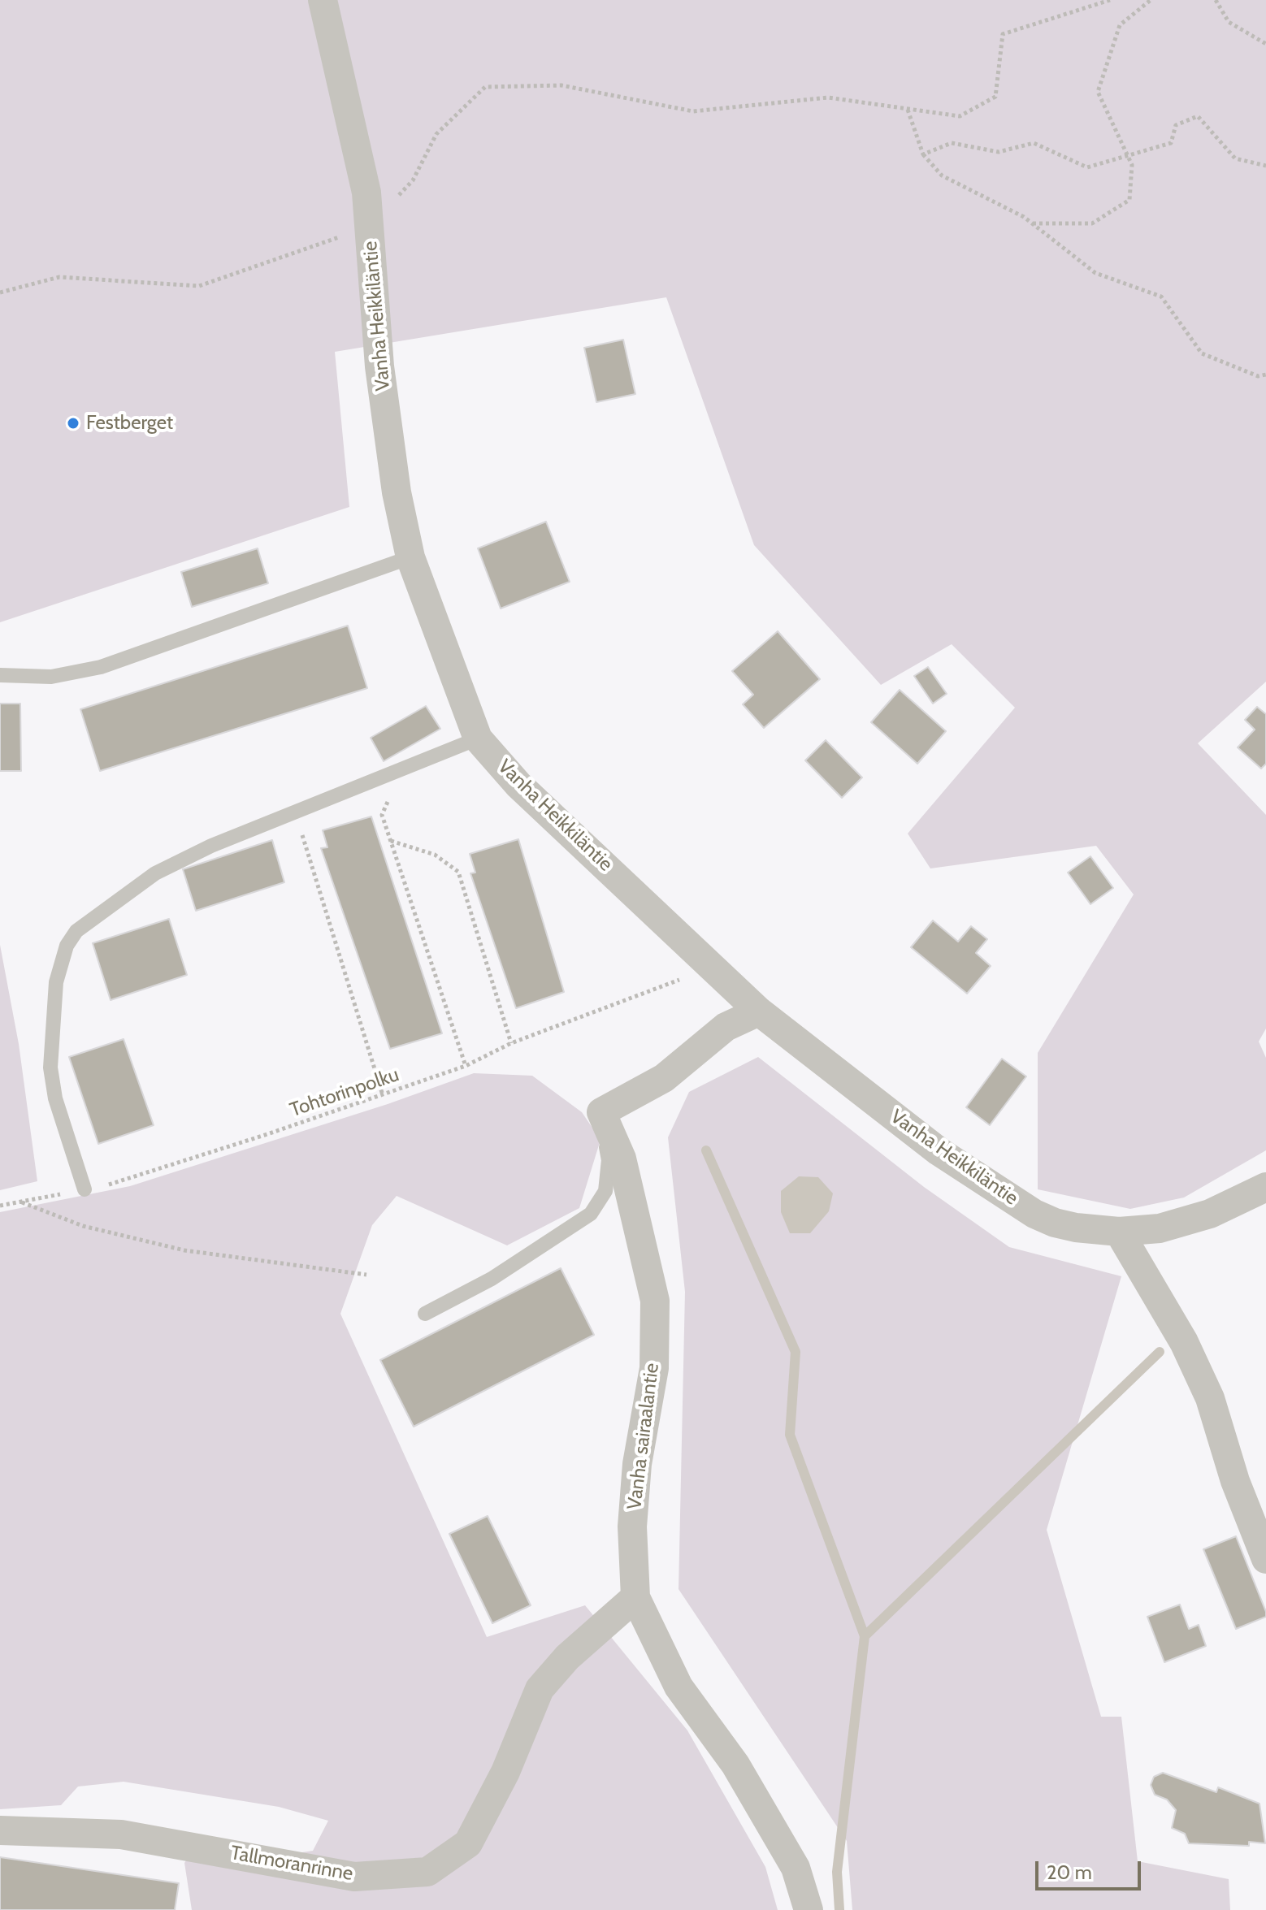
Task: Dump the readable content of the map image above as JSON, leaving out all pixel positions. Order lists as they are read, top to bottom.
{
  "streets": {
    "street": ["Vanha Heikkiläntie", "Vanha sairaalantie", "Tallmoranrinne"],
    "path": ["Tohtorinpolku"]
  },
  "crossings": [
    ["Vanha sairaalantie", "Tallmoranrinne"]
  ],
  "places": ["Festberget"],
  "scale_bar": "20 m"
}
